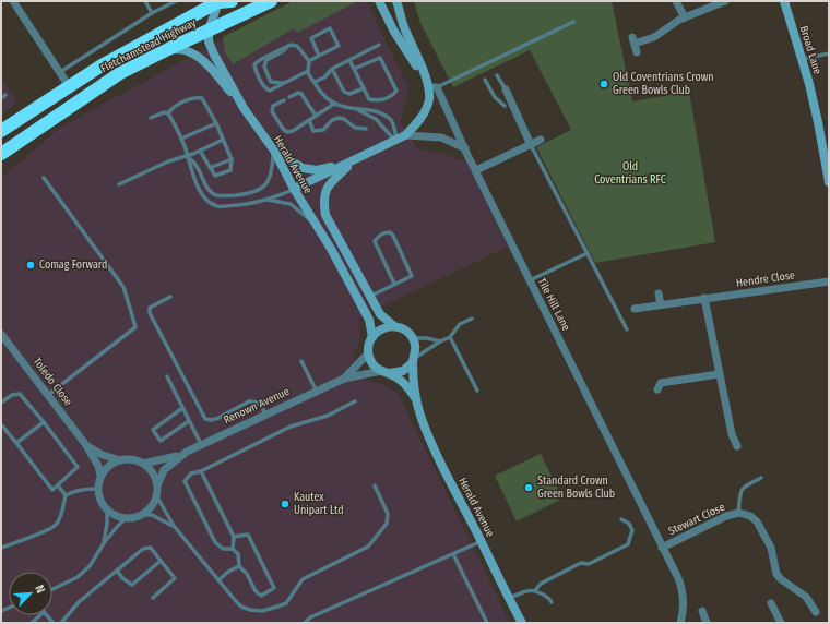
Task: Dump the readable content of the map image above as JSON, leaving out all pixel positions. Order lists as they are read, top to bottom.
{
  "streets": {
    "highway": ["Fletchamstead Highway"],
    "main road": ["Broad Lane", "Herald Avenue", "Tile Hill Lane"],
    "street": [
      "Hendre Close",
      "Toledo Close",
      "Renown Avenue",
      "Stewart Close"
    ]
  },
  "crossings": [
    ["Fletchamstead Highway", "Herald Avenue"],
    ["Herald Avenue", "Renown Avenue"],
    ["Tile Hill Lane", "Stewart Close"],
    ["Toledo Close", "Renown Avenue"]
  ],
  "parks": ["Old Coventrians RFC"],
  "places": [
    "Old Coventrians Crown Green Bowls Club",
    "Comag Forward",
    "Standard Crown Green Bowls Club",
    "Kautex Unipart Ltd"
  ],
  "north": "top right"
}
